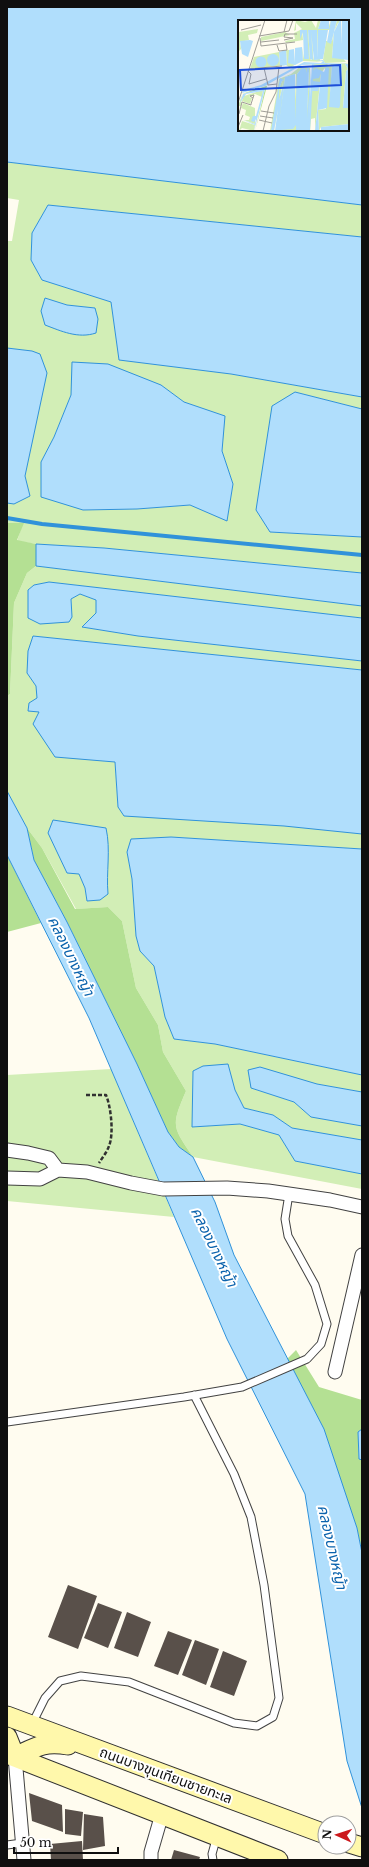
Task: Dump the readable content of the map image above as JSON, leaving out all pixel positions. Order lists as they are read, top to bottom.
{
  "streets": {
    "main road": ["ถนนบางขุนเทียนชายทะเล"]
  },
  "water": ["คลองบางหญ้า"],
  "scale_bar": "50 m",
  "north": "left"
}
